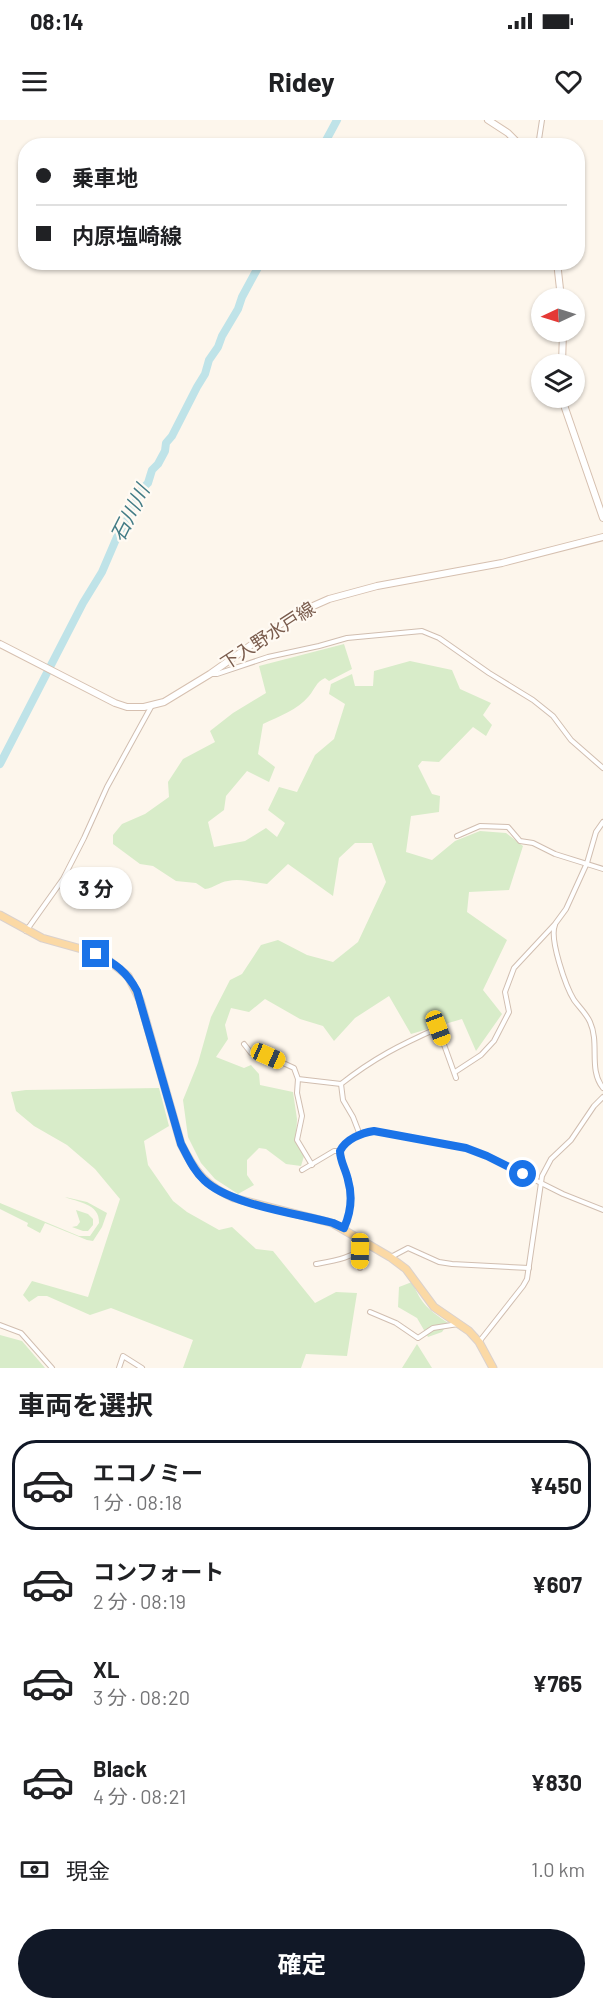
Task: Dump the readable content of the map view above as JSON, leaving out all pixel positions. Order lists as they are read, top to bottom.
{
  "streets": {
    "main road": ["下入野水戸線"]
  },
  "water": ["石川川"],
  "north": "left",
  "page": {
    "status": "08:14",
    "header": "Ridey",
    "banner": ["乗車地", "内原塩崎線"],
    "bubble": "3 分",
    "heading": "車両を選択",
    "list": [
      {
        "name": "エコノミー",
        "note": "1 分 · 08:18",
        "value": "¥450"
      },
      {
        "name": "コンフォート",
        "note": "2 分 · 08:19",
        "value": "¥607"
      },
      {
        "name": "XL",
        "note": "3 分 · 08:20",
        "value": "¥765"
      },
      {
        "name": "Black",
        "note": "4 分 · 08:21",
        "value": "¥830"
      }
    ],
    "pay": ["現金", "1.0 km"],
    "buttons": "確定"
  }
}
